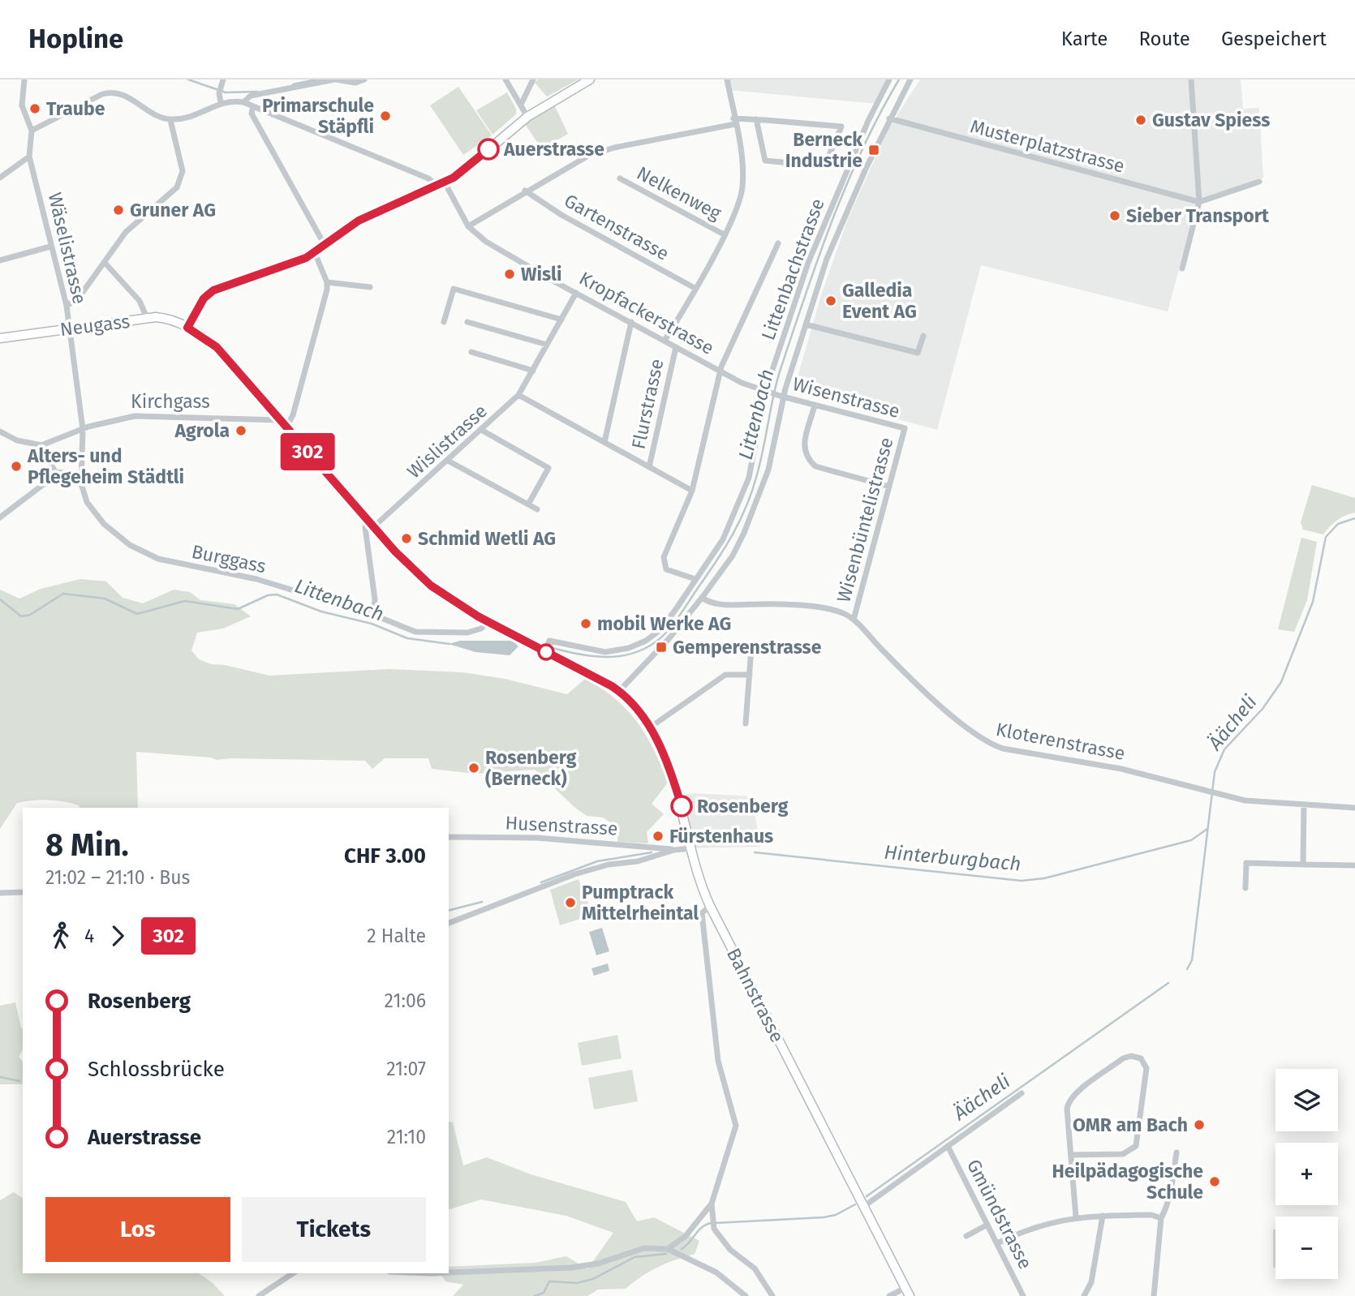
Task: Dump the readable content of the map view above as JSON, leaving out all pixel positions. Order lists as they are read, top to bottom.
{
  "streets": {
    "main road": ["Neugass", "Bahnstrasse"],
    "street": [
      "Musterplatzstrasse",
      "Nelkenweg",
      "Gartenstrasse",
      "Wäselistrasse",
      "Littenbachstrasse",
      "Kropfackerstrasse",
      "Wisenstrasse",
      "Kirchgass",
      "Flurstrasse",
      "Wislistrasse",
      "Wisenbüntelistrasse",
      "Burggass",
      "Kloterenstrasse",
      "Husenstrasse",
      "Gmündstrasse"
    ]
  },
  "crossings": [
    ["Wäselistrasse", "Neugass"],
    ["Wäselistrasse", "Kirchgass"],
    ["Wäselistrasse", "Burggass"],
    ["Littenbachstrasse", "Kropfackerstrasse"],
    ["Littenbachstrasse", "Bahnstrasse"],
    ["Kropfackerstrasse", "Wisenstrasse"],
    ["Kropfackerstrasse", "Flurstrasse"],
    ["Kropfackerstrasse", "Wislistrasse"],
    ["Neugass", "Kirchgass"],
    ["Neugass", "Wislistrasse"],
    ["Neugass", "Bahnstrasse"],
    ["Wisenstrasse", "Wisenbüntelistrasse"],
    ["Wislistrasse", "Bahnstrasse"],
    ["Wisenbüntelistrasse", "Kloterenstrasse"],
    ["Burggass", "Bahnstrasse"]
  ],
  "water": ["Littenbach", "Äächeli", "Hinterburgbach"],
  "places": {
    "other": [
      "Traube",
      "Primarschule Stäpfli",
      "Gustav Spiess",
      "Auerstrasse",
      "Gruner AG",
      "Sieber Transport",
      "Wisli",
      "Galledia Event AG",
      "Agrola",
      "Alters- und Pflegeheim Städtli",
      "Schmid Wetli AG",
      "mobil Werke AG",
      "Rosenberg (Berneck)",
      "Rosenberg",
      "Fürstenhaus",
      "Pumptrack Mittelrheintal",
      "OMR am Bach",
      "Heilpädagogische Schule"
    ],
    "transit": ["Berneck Industrie", "Gemperenstrasse"]
  },
  "lines": ["bus line 302"],
  "page": {
    "header": "Hopline",
    "nav": ["Karte", "Route", "Gespeichert"],
    "on_map": "302",
    "heading": ["8 Min.", "21:02 – 21:10 · Bus", "CHF 3.00"],
    "legs": ["4", "302", "2 Halte"],
    "list": [
      {
        "name": "Rosenberg",
        "value": "21:06"
      },
      {
        "name": "Schlossbrücke",
        "value": "21:07"
      },
      {
        "name": "Auerstrasse",
        "value": "21:10"
      }
    ],
    "map_buttons": ["+", "−"],
    "buttons": ["Los", "Tickets"]
  }
}
